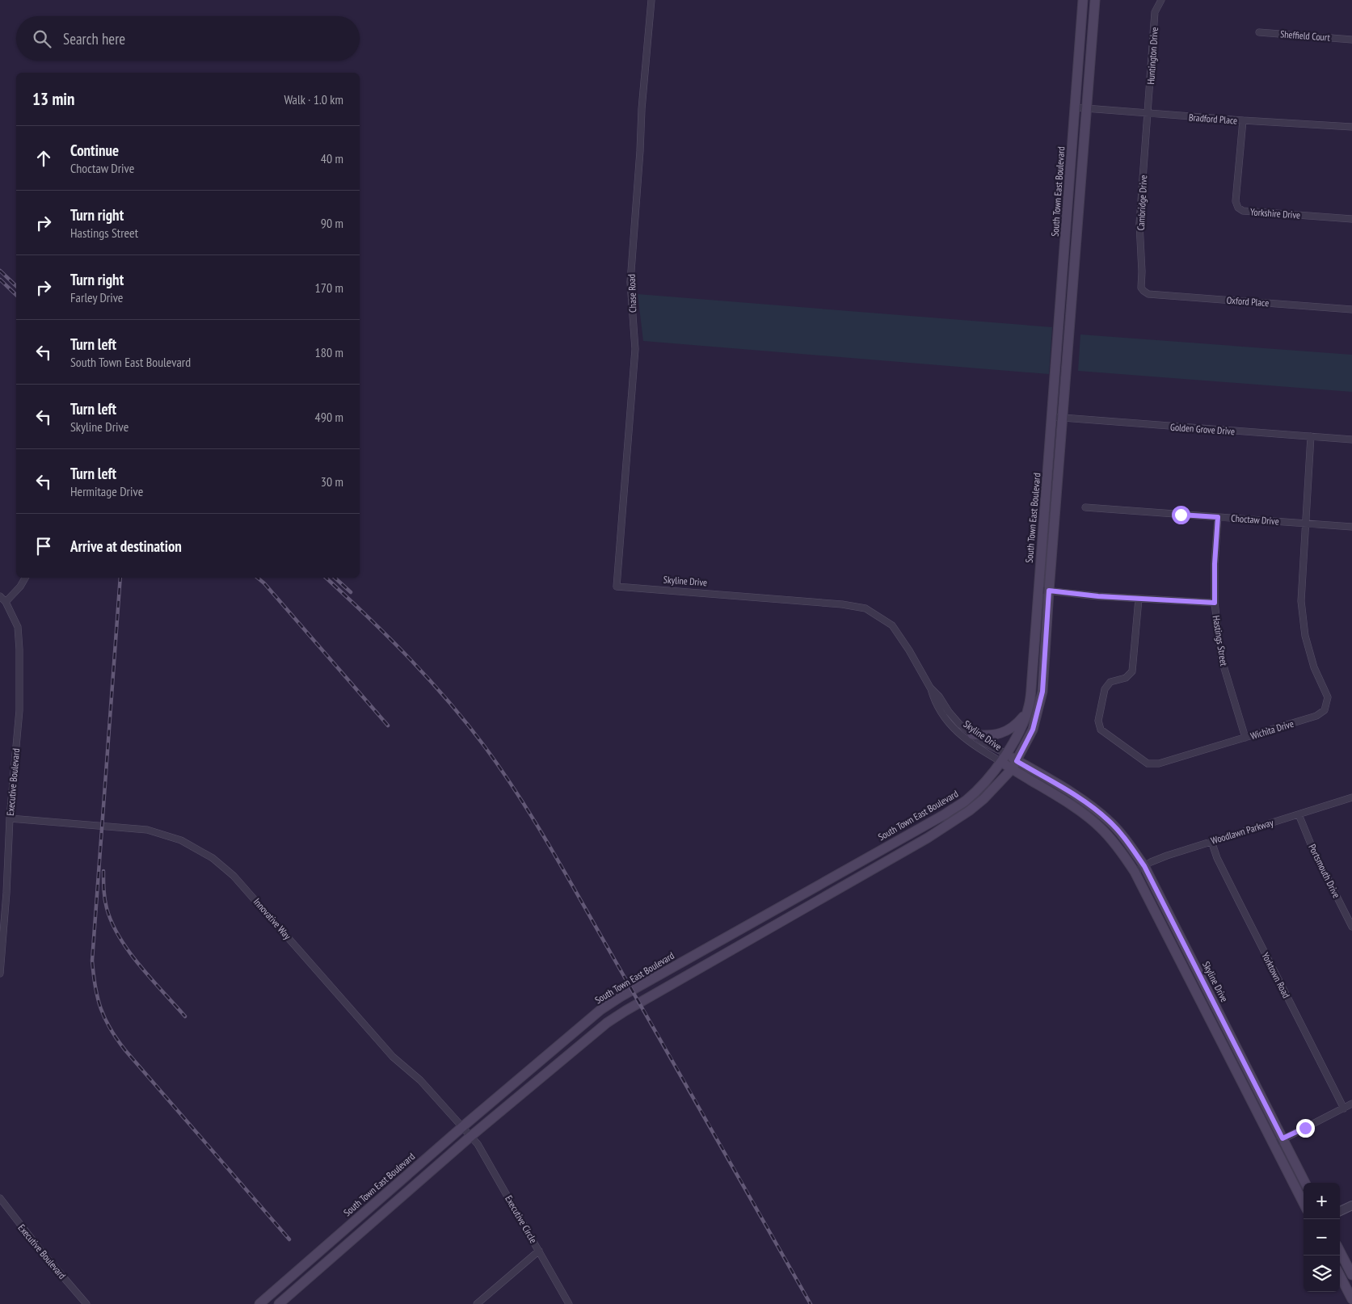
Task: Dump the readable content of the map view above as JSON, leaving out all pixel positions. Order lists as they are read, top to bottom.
{
  "streets": {
    "main road": ["South Town East Boulevard", "Skyline Drive"],
    "street": [
      "Sheffield Court",
      "Huntington Drive",
      "Bradford Place",
      "Cambridge Drive",
      "Yorkshire Drive",
      "Chase Road",
      "Oxford Place",
      "Golden Grove Drive",
      "Choctaw Drive",
      "Hastings Street",
      "Wichita Drive",
      "Executive Boulevard",
      "Woodlawn Parkway",
      "Portsmouth Drive",
      "Innovative Way",
      "Yorktown Road",
      "Executive Circle"
    ]
  },
  "crossings": [
    ["Huntington Drive", "Bradford Place"],
    ["Huntington Drive", "Cambridge Drive"],
    ["Bradford Place", "South Town East Boulevard"],
    ["Bradford Place", "Cambridge Drive"],
    ["Bradford Place", "Yorkshire Drive"],
    ["South Town East Boulevard", "Golden Grove Drive"],
    ["South Town East Boulevard", "Skyline Drive"],
    ["South Town East Boulevard", "Innovative Way"],
    ["Cambridge Drive", "Oxford Place"],
    ["Chase Road", "Skyline Drive"],
    ["Golden Grove Drive", "Wichita Drive"],
    ["Choctaw Drive", "Hastings Street"],
    ["Choctaw Drive", "Wichita Drive"],
    ["Skyline Drive", "Woodlawn Parkway"],
    ["Hastings Street", "Wichita Drive"],
    ["Executive Boulevard", "Innovative Way"],
    ["Woodlawn Parkway", "Portsmouth Drive"],
    ["Woodlawn Parkway", "Yorktown Road"],
    ["Innovative Way", "Executive Circle"]
  ],
  "page": {
    "search": "Search here",
    "heading": ["13 min", "Walk · 1.0 km"],
    "list": [
      ["Continue", "Choctaw Drive", "40 m"],
      ["Turn right", "Hastings Street", "90 m"],
      ["Turn right", "Farley Drive", "170 m"],
      ["Turn left", "South Town East Boulevard", "180 m"],
      ["Turn left", "Skyline Drive", "490 m"],
      ["Turn left", "Hermitage Drive", "30 m"],
      "Arrive at destination"
    ],
    "map_buttons": ["+", "−"]
  }
}
